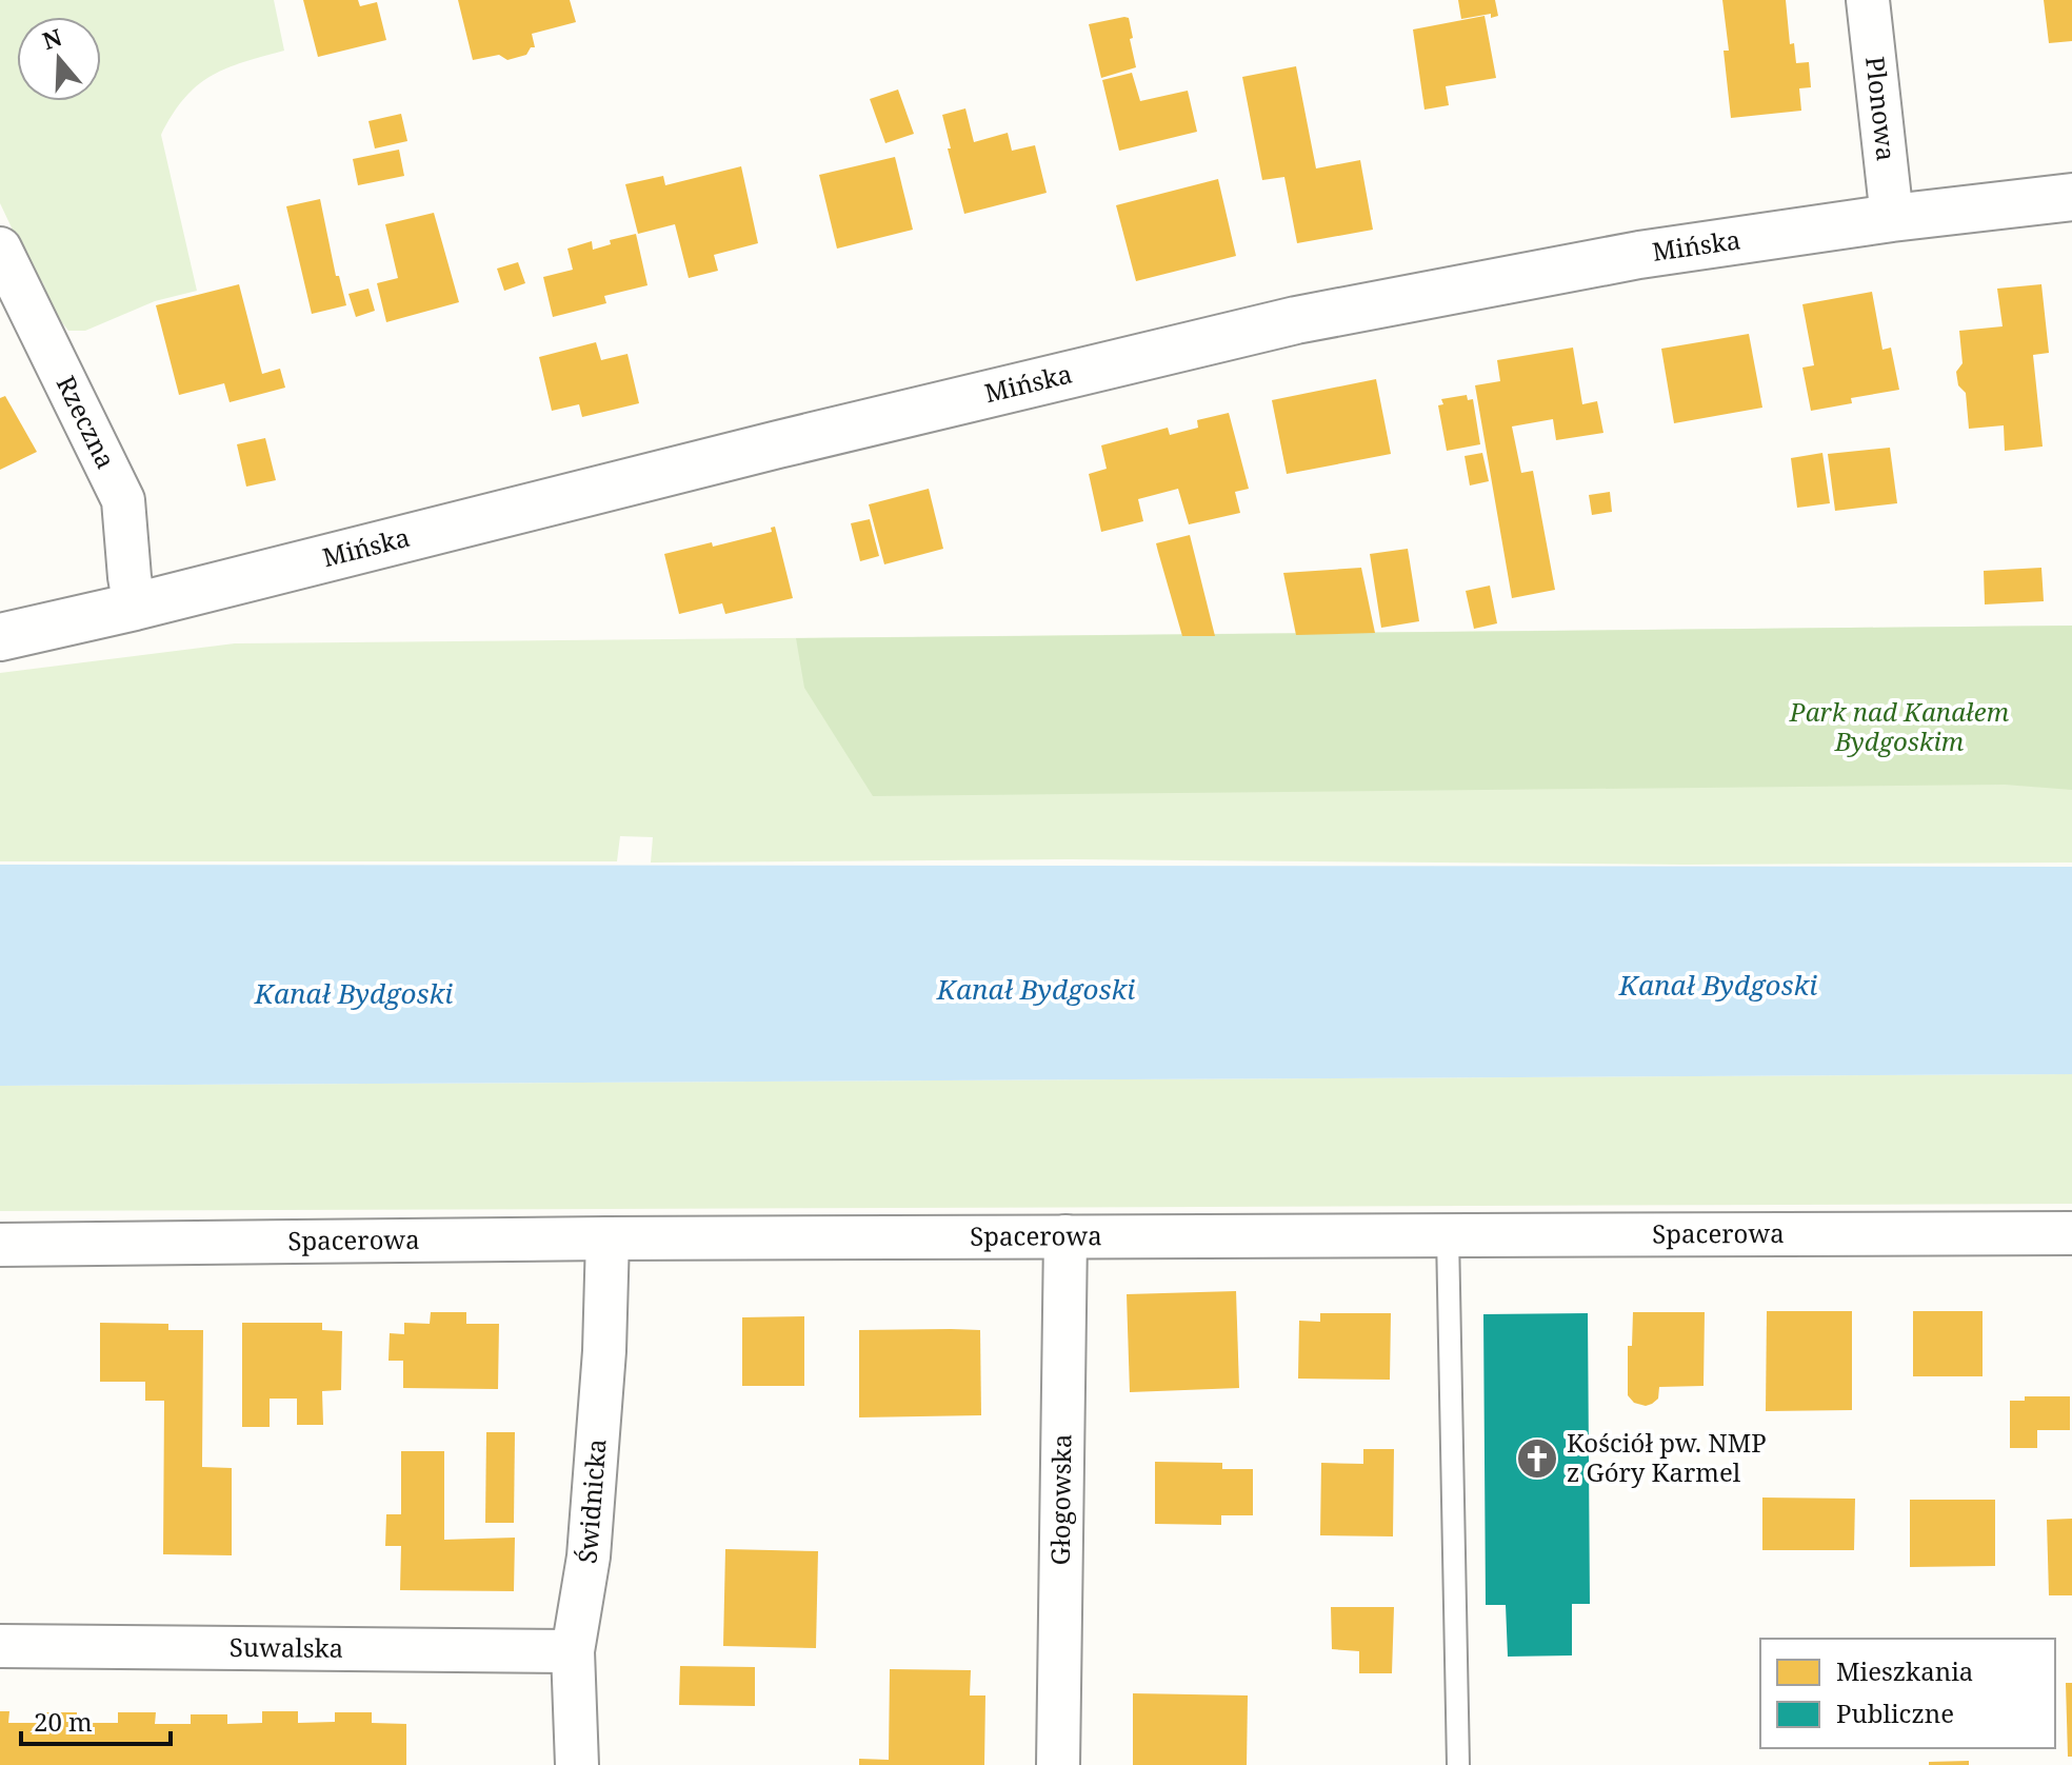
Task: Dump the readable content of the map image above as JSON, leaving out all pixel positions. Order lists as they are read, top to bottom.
{
  "streets": {
    "street": [
      "Plonowa",
      "Mińska",
      "Rzeczna",
      "Spacerowa",
      "Głogowska",
      "Świdnicka",
      "Suwalska"
    ]
  },
  "crossings": [
    ["Plonowa", "Mińska"],
    ["Mińska", "Rzeczna"],
    ["Spacerowa", "Głogowska"],
    ["Spacerowa", "Świdnicka"],
    ["Świdnicka", "Suwalska"]
  ],
  "water": ["Kanał Bydgoski"],
  "parks": ["Park nad Kanałem Bydgoskim"],
  "places": {
    "church": ["Kościół pw. NMP z Góry Karmel"]
  },
  "legend": ["Mieszkania", "Publiczne"],
  "scale_bar": "20 m",
  "north": "top"
}
